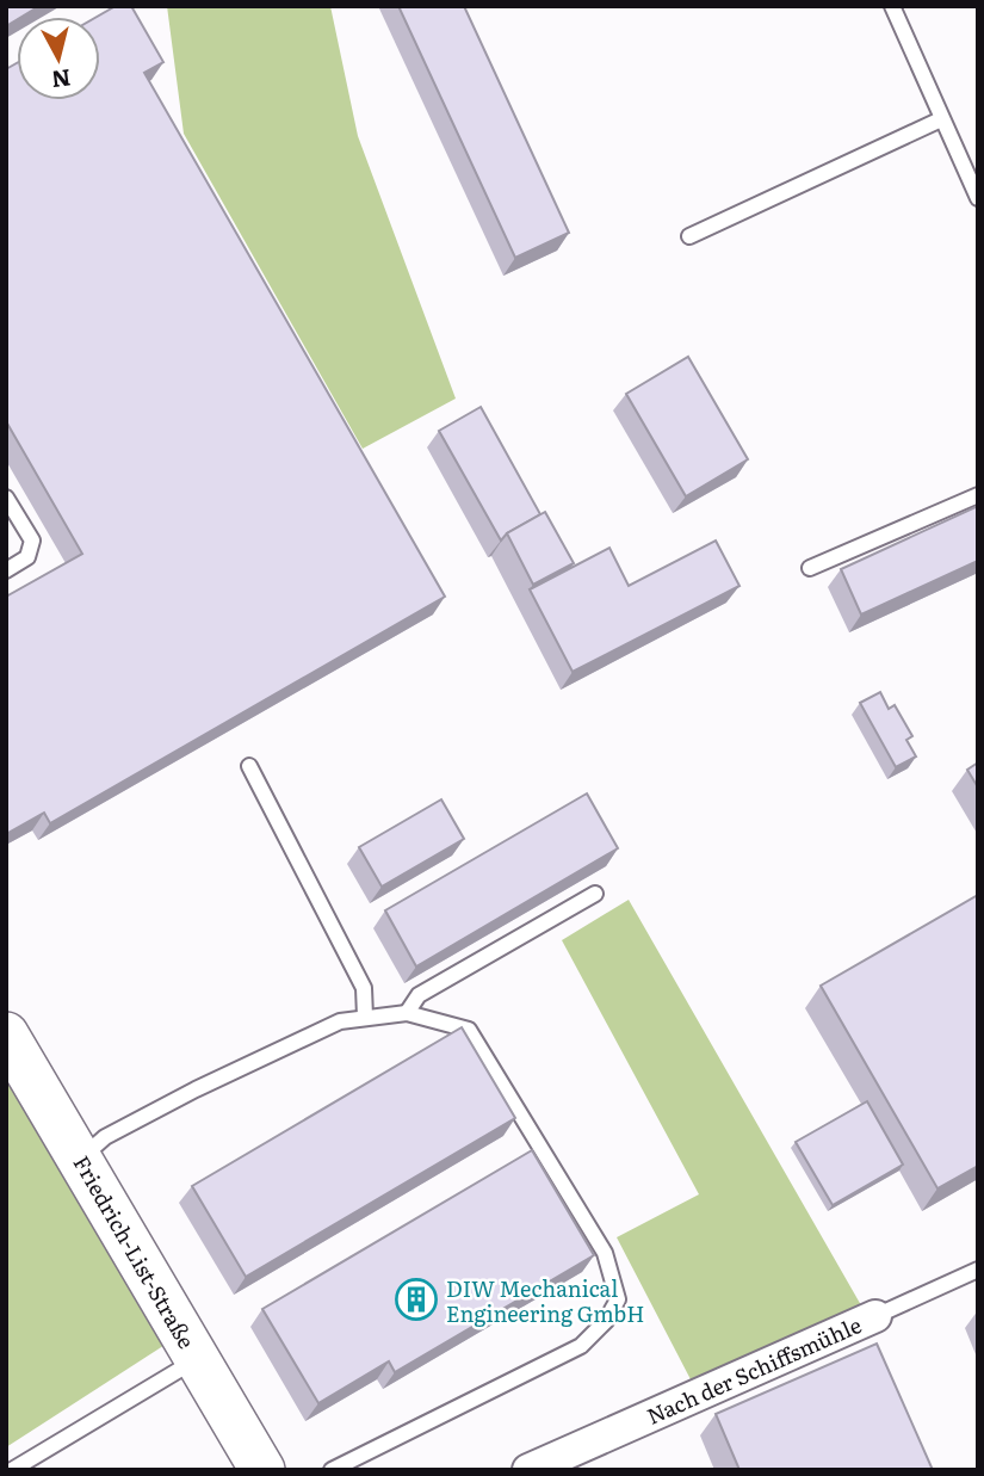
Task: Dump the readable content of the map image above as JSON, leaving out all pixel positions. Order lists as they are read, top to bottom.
{
  "streets": {
    "street": ["Friedrich-List-Straße", "Nach der Schiffsmühle"]
  },
  "places": {
    "building": ["DIW Mechanical Engineering GmbH"]
  },
  "north": "bottom"
}
